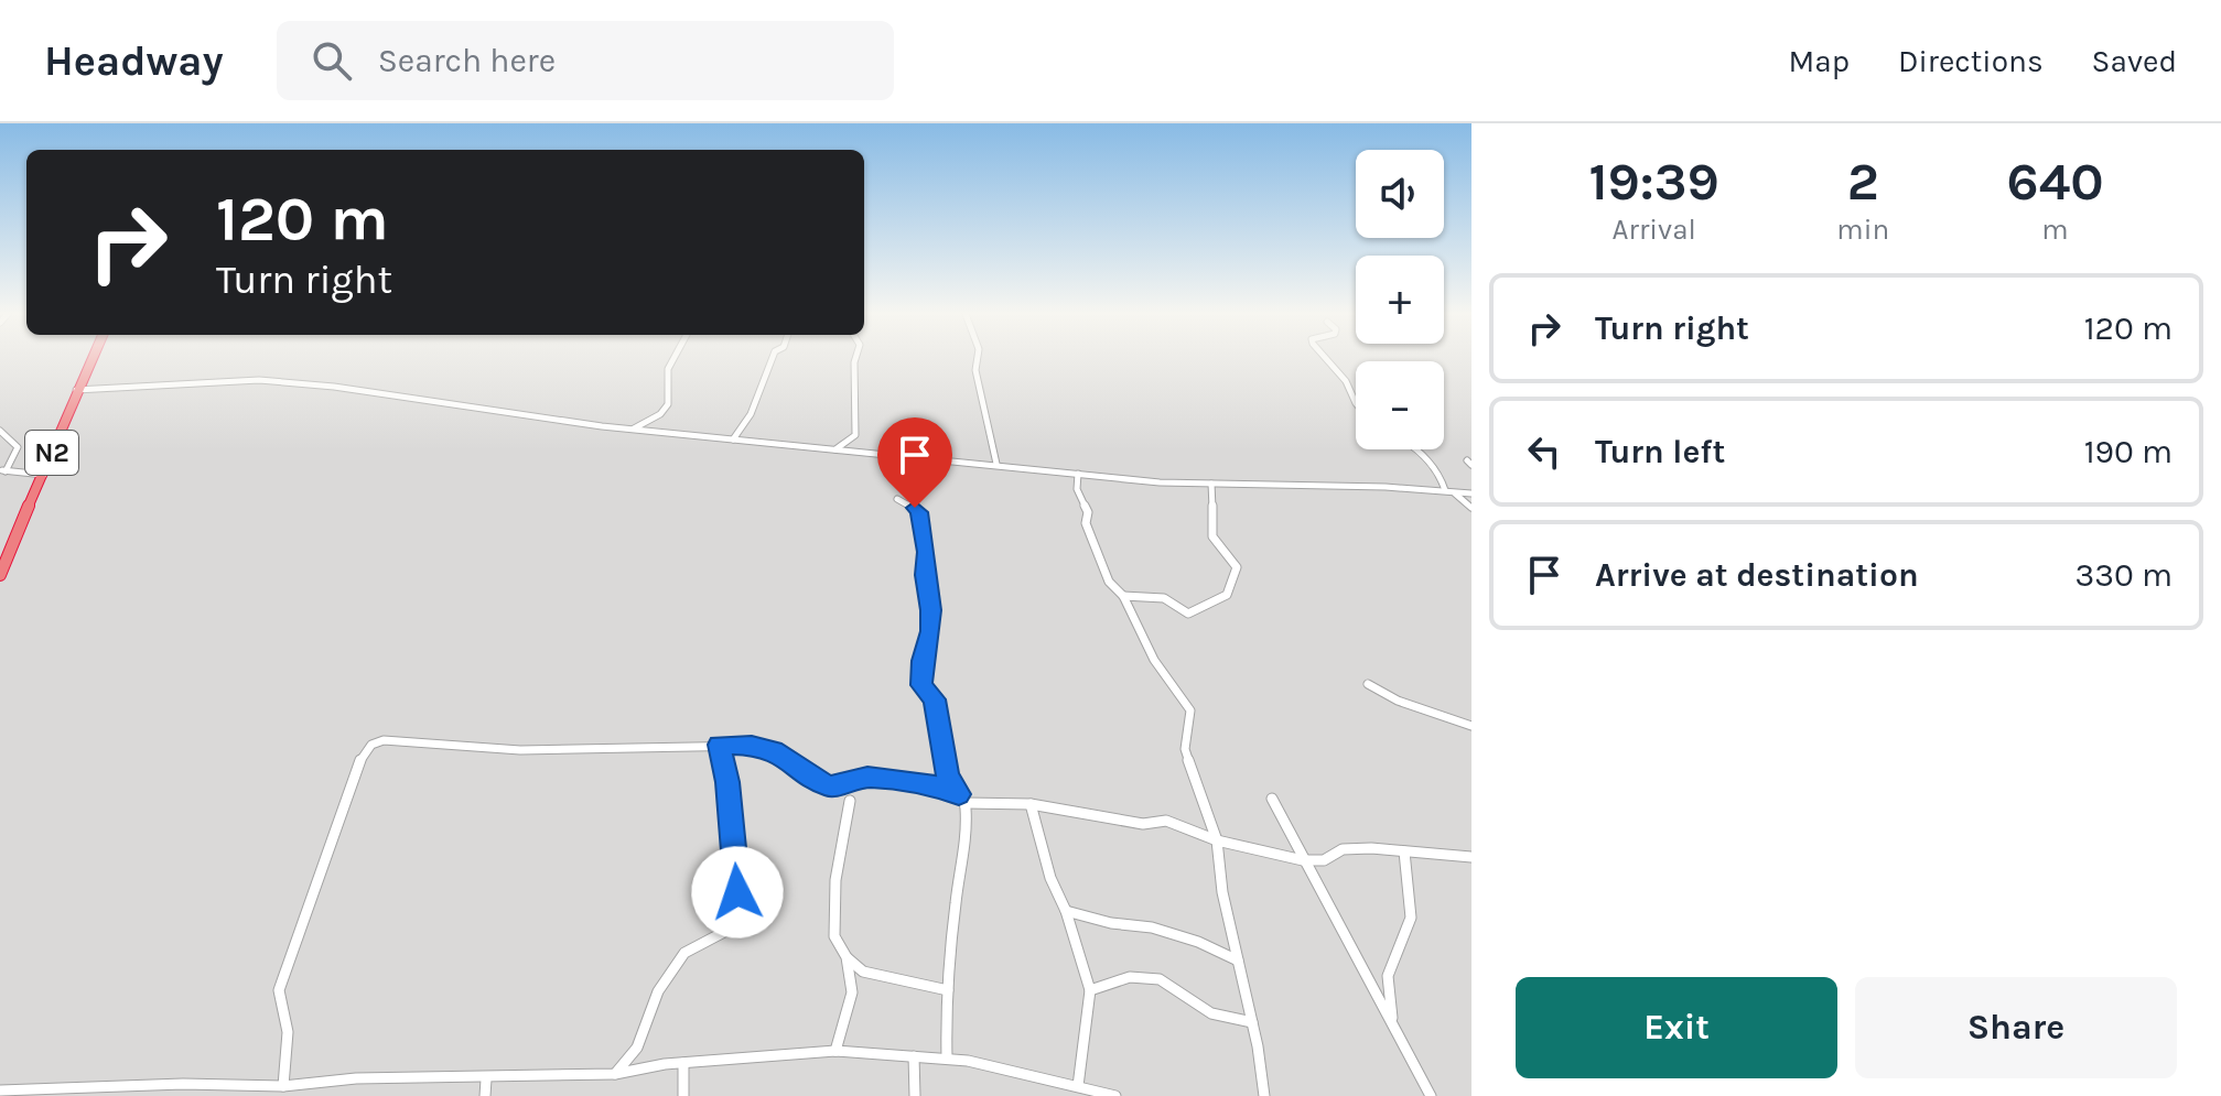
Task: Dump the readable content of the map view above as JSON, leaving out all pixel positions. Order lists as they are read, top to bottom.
{
  "streets": {
    "highway": ["N2"]
  },
  "page": {
    "header": "Headway",
    "search": "Search here",
    "nav": ["Map", "Directions", "Saved"],
    "eta": [
      "19:39",
      "Arrival",
      "2",
      "min",
      "640",
      "m"
    ],
    "map_buttons": ["+", "−"],
    "turn": ["120 m", "Turn right"],
    "list": [
      {
        "name": "Turn right",
        "value": "120 m"
      },
      {
        "name": "Turn left",
        "value": "190 m"
      },
      {
        "name": "Arrive at destination",
        "value": "330 m"
      }
    ],
    "buttons": ["Exit", "Share"]
  }
}
